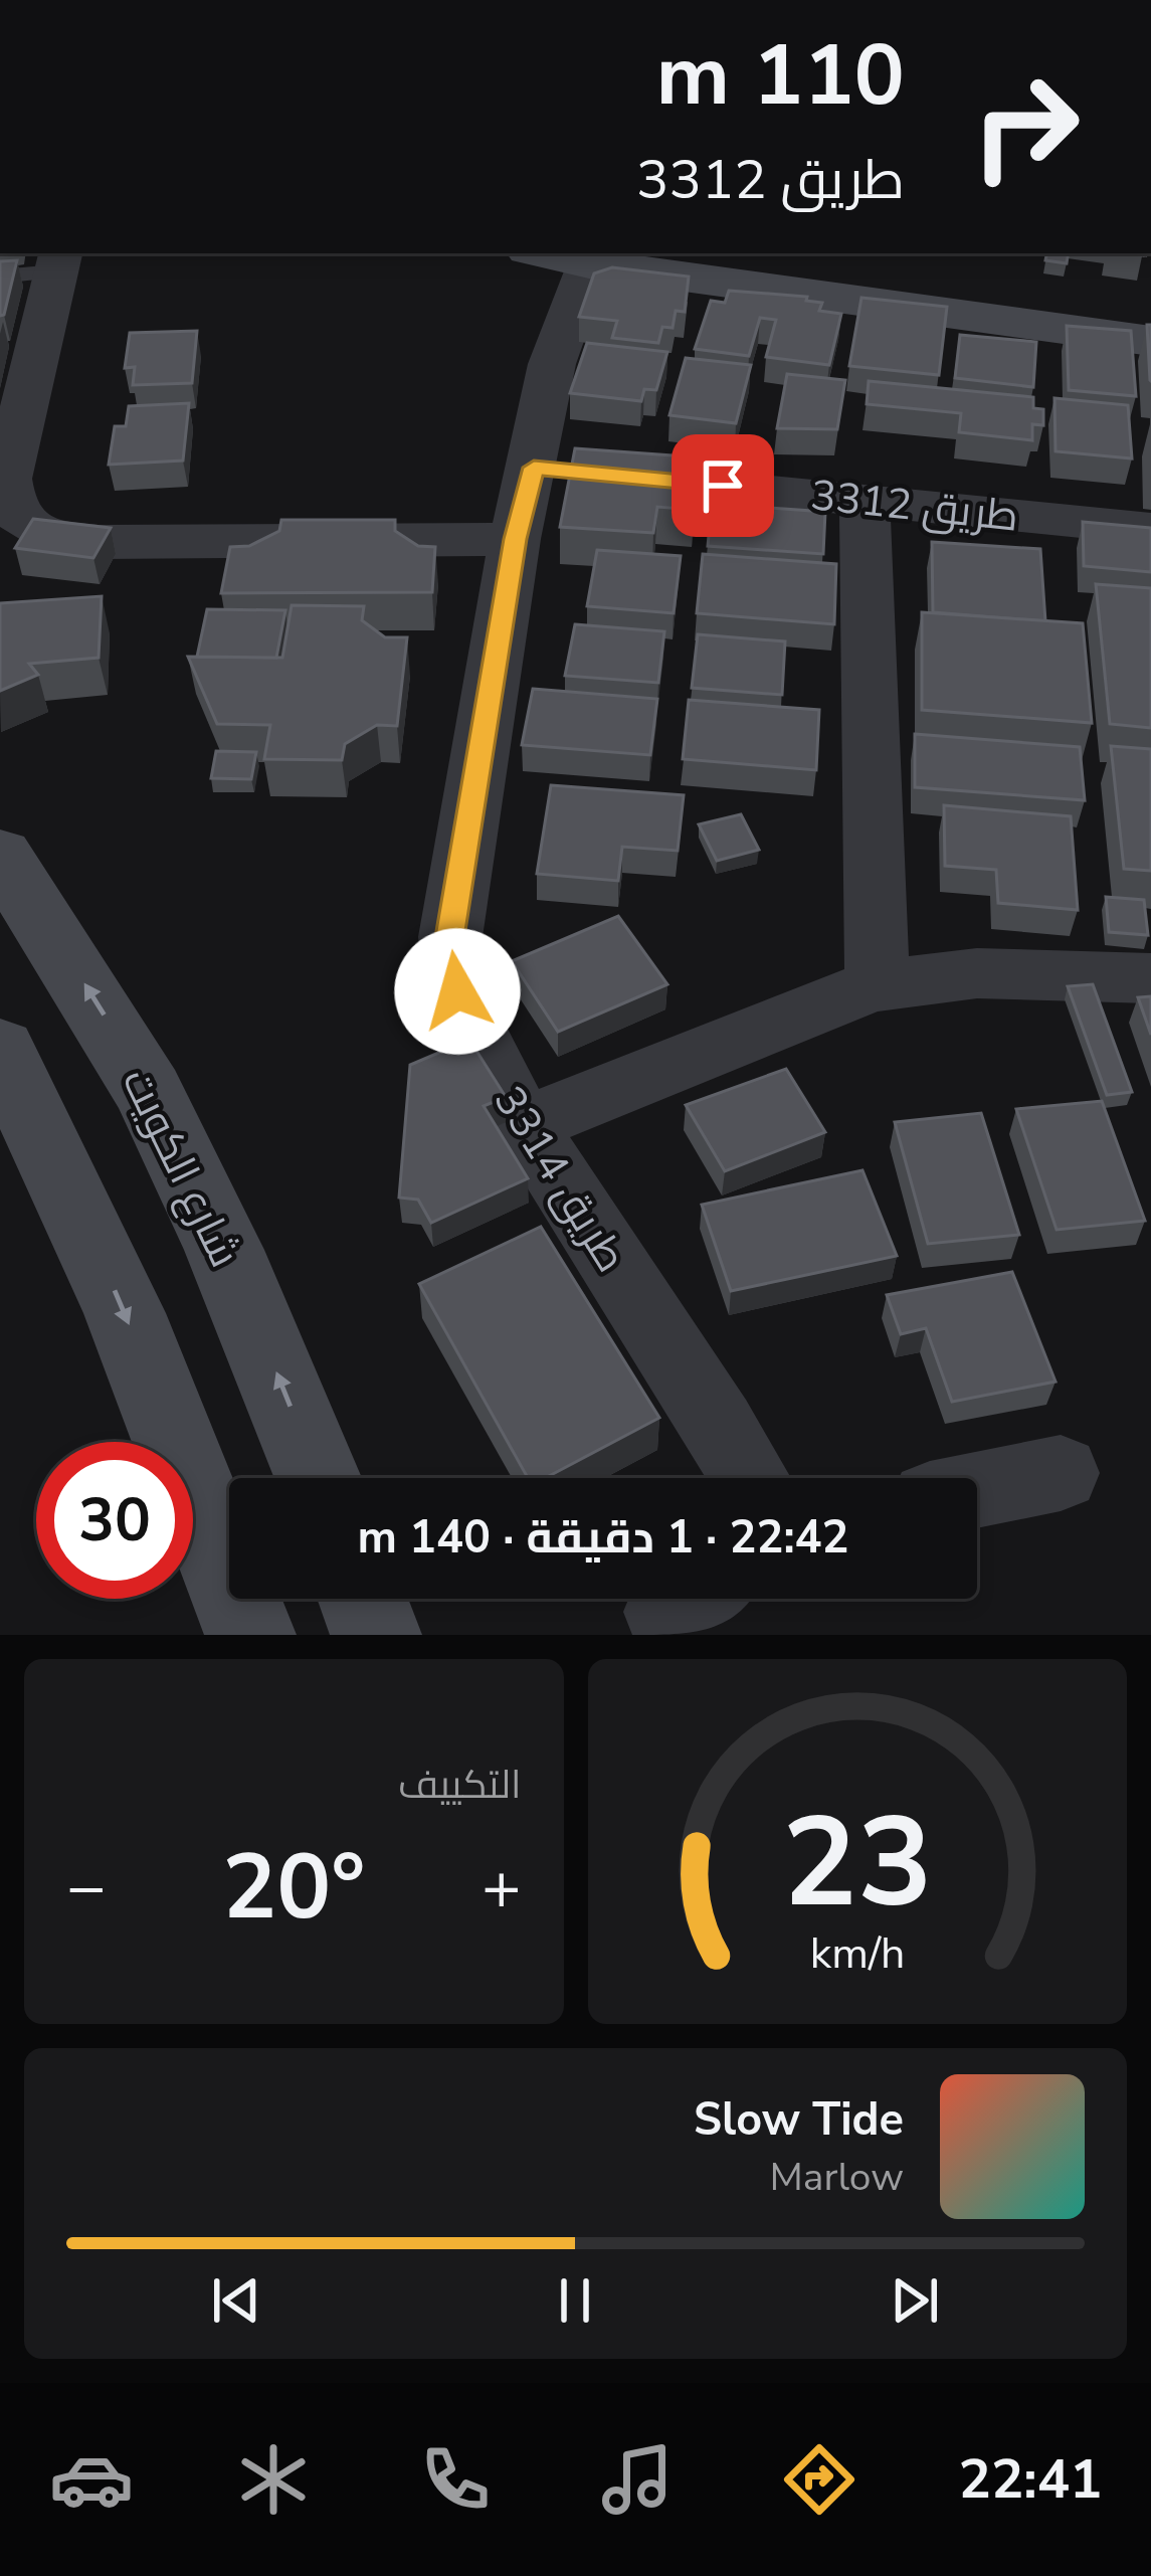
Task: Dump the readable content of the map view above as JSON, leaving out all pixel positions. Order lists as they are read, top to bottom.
{
  "streets": {
    "main road": ["شارع الكويت"],
    "street": ["طريق 3312", "طريق 3314"]
  },
  "crossings": [
    ["طريق 3312", "طريق 3314"]
  ],
  "page": {
    "turn": ["110 m", "طريق 3312"],
    "limit": "30",
    "trip": "22:42 · 1 دقيقة · 140 m",
    "tile": "التكييف",
    "heat": ["−", "20°", "+"],
    "song": ["Slow Tide", "Marlow"],
    "tabs": "22:41",
    "gauge": ["23", "km/h"]
  }
}
